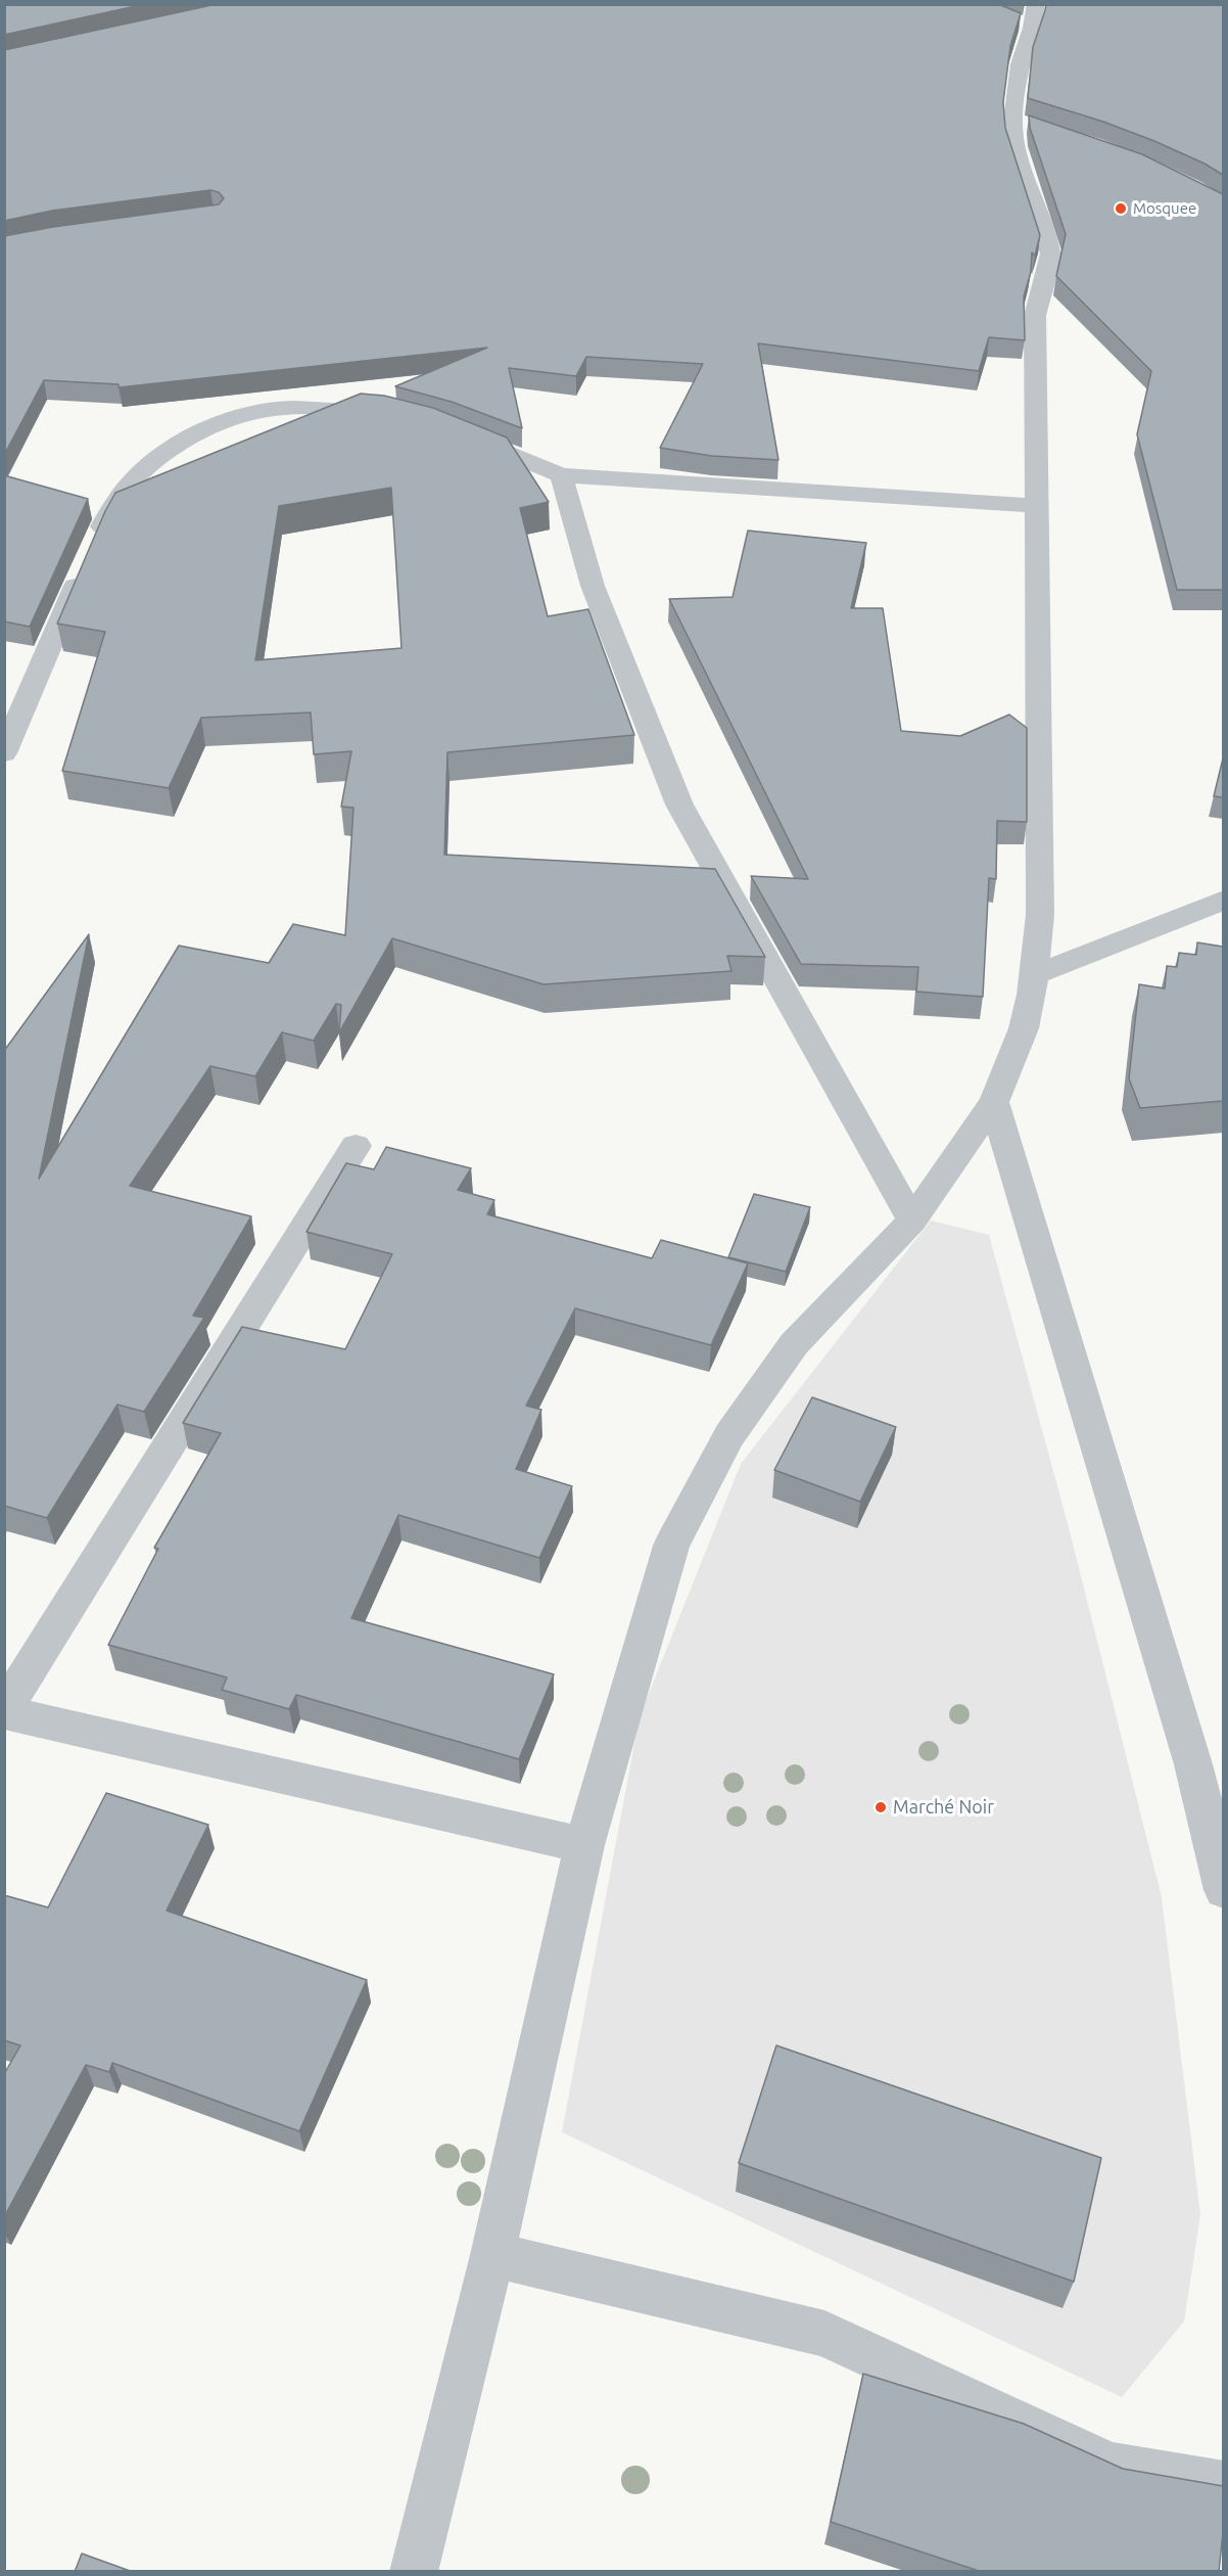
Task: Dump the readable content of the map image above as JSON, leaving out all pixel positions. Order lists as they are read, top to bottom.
{
  "places": ["Mosquee", "Marché Noir"]
}
